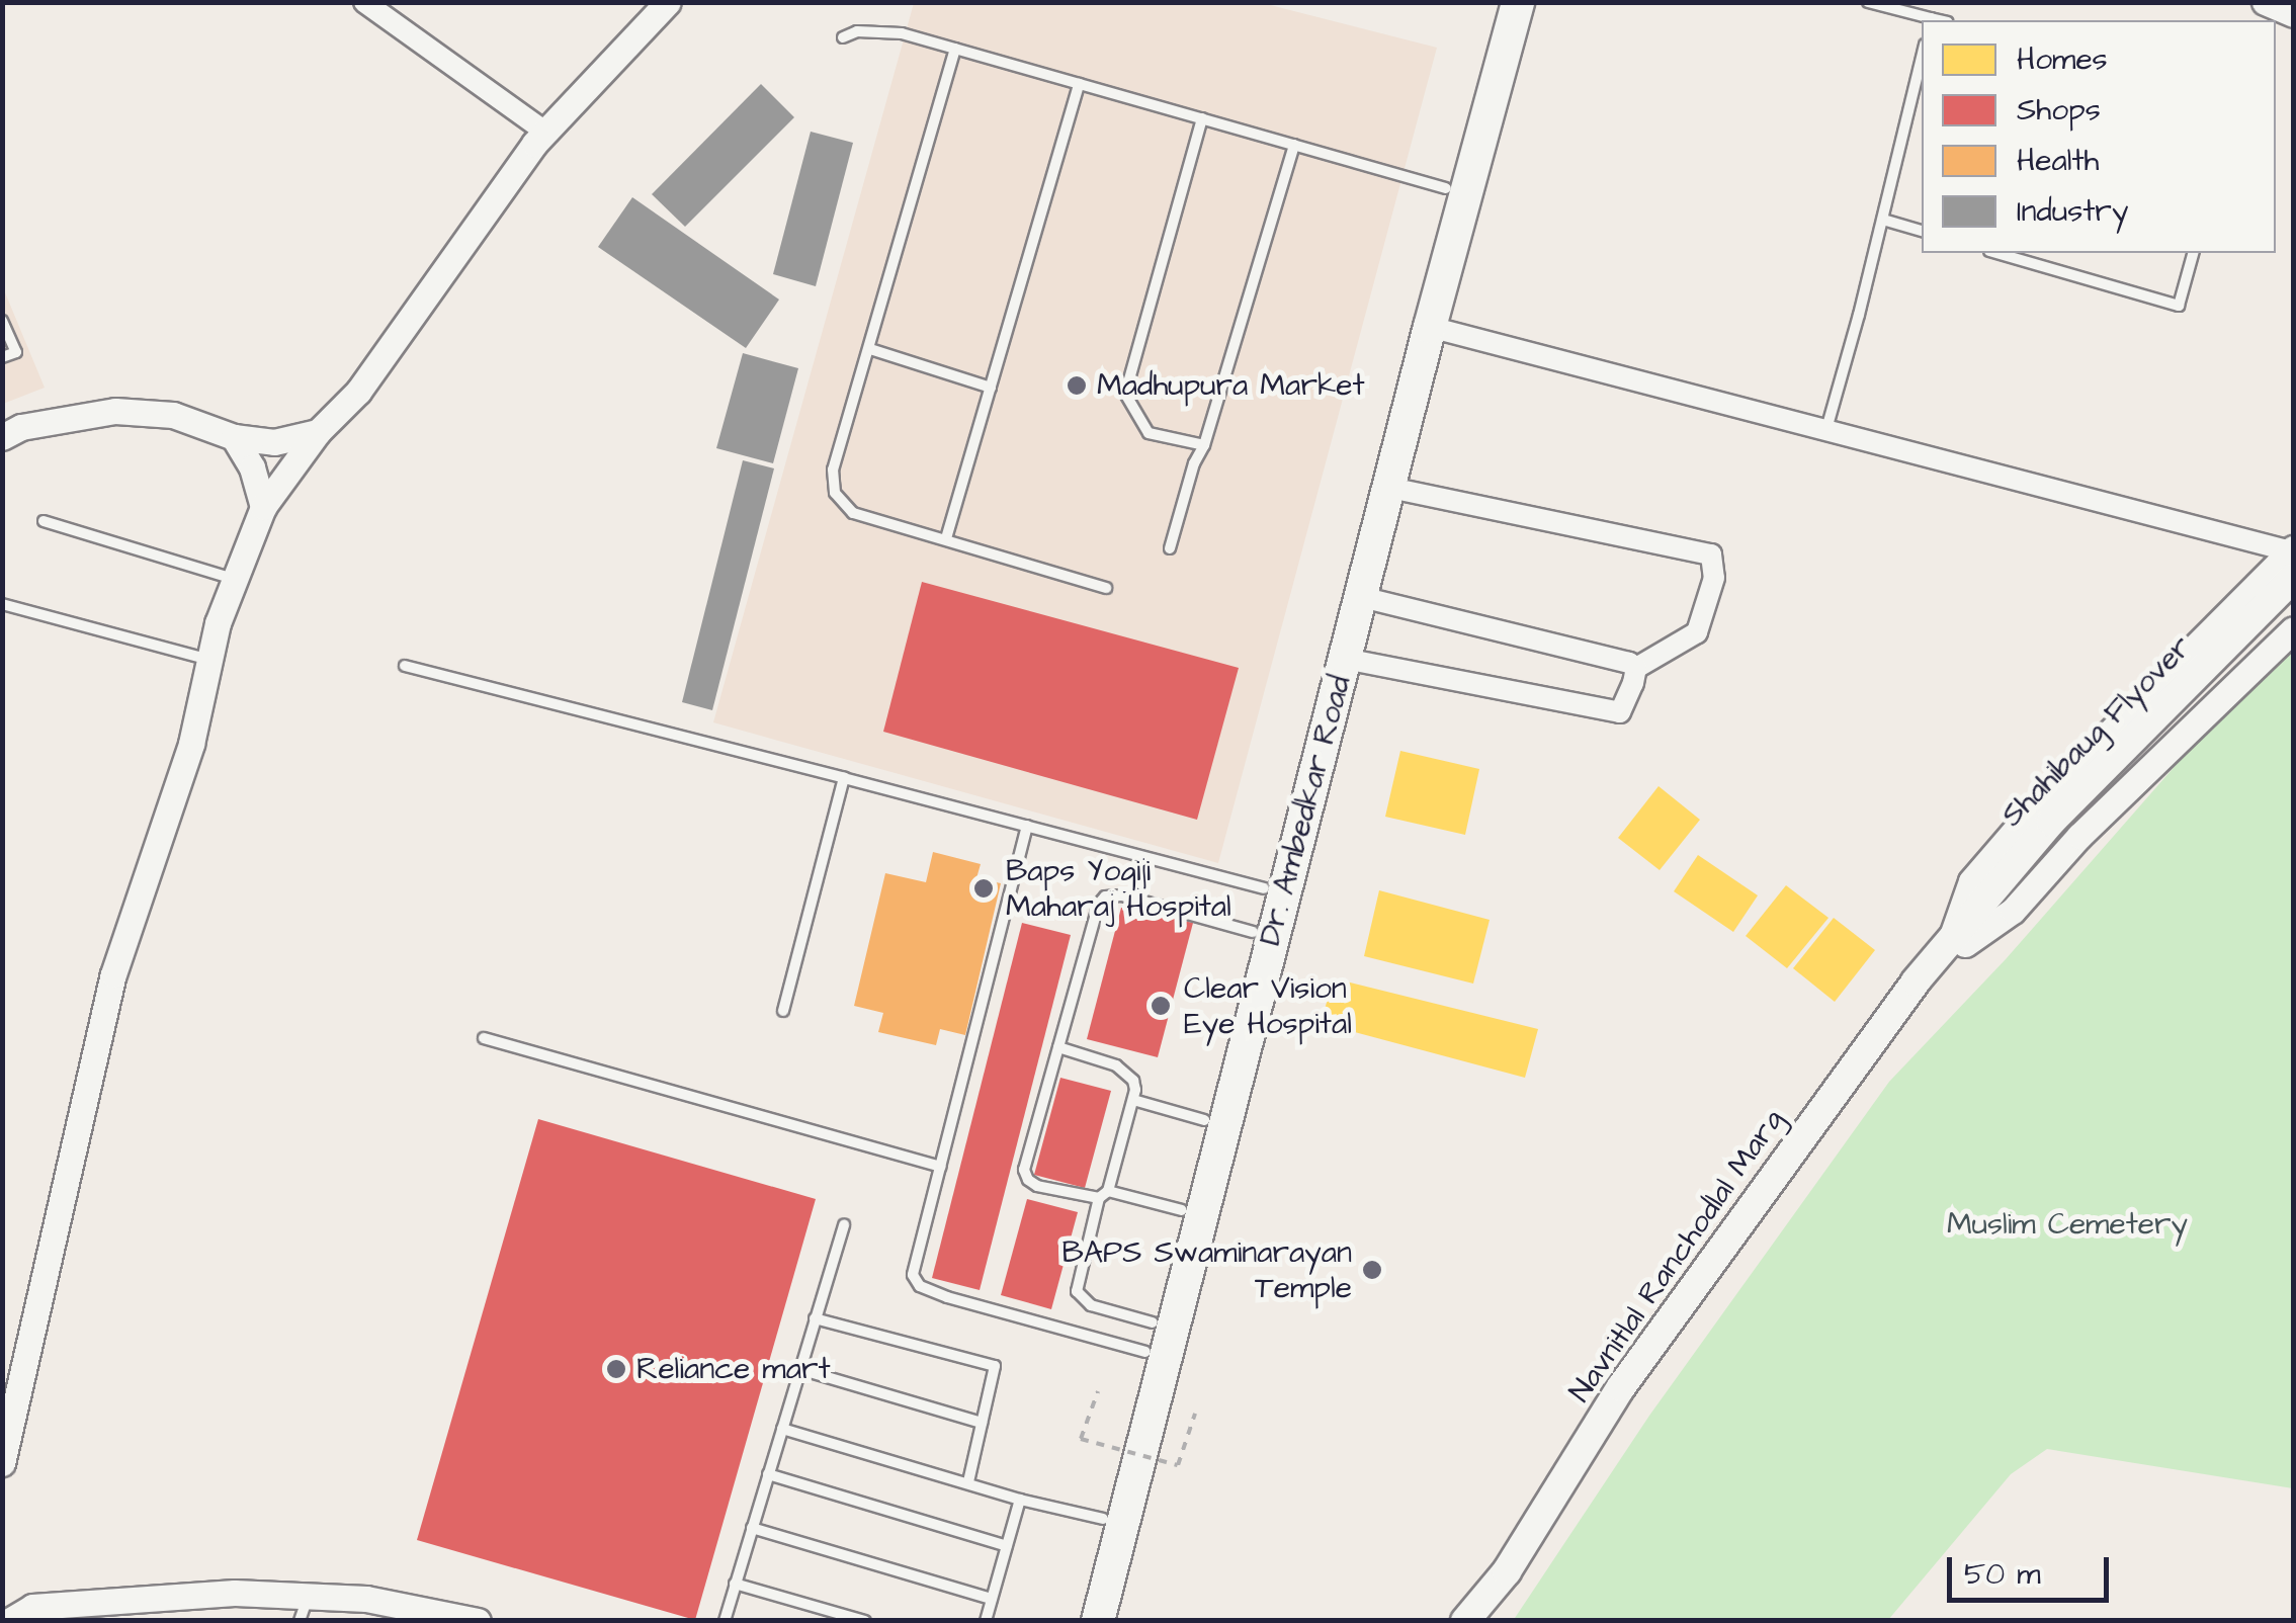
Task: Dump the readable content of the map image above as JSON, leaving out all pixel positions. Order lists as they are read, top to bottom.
{
  "streets": {
    "main road": ["Shahibaug Flyover", "Dr. Ambedkar Road", "Navnitlal Ranchodlal Marg"]
  },
  "crossings": [
    ["Shahibaug Flyover", "Navnitlal Ranchodlal Marg"]
  ],
  "parks": ["Muslim Cemetery"],
  "places": [
    "Madhupura Market",
    "Baps Yogiji Maharaj Hospital",
    "Clear Vision Eye Hospital",
    "BAPS Swaminarayan Temple",
    "Reliance mart"
  ],
  "legend": [
    "Homes",
    "Shops",
    "Health",
    "Industry"
  ],
  "scale_bar": "50 m"
}
